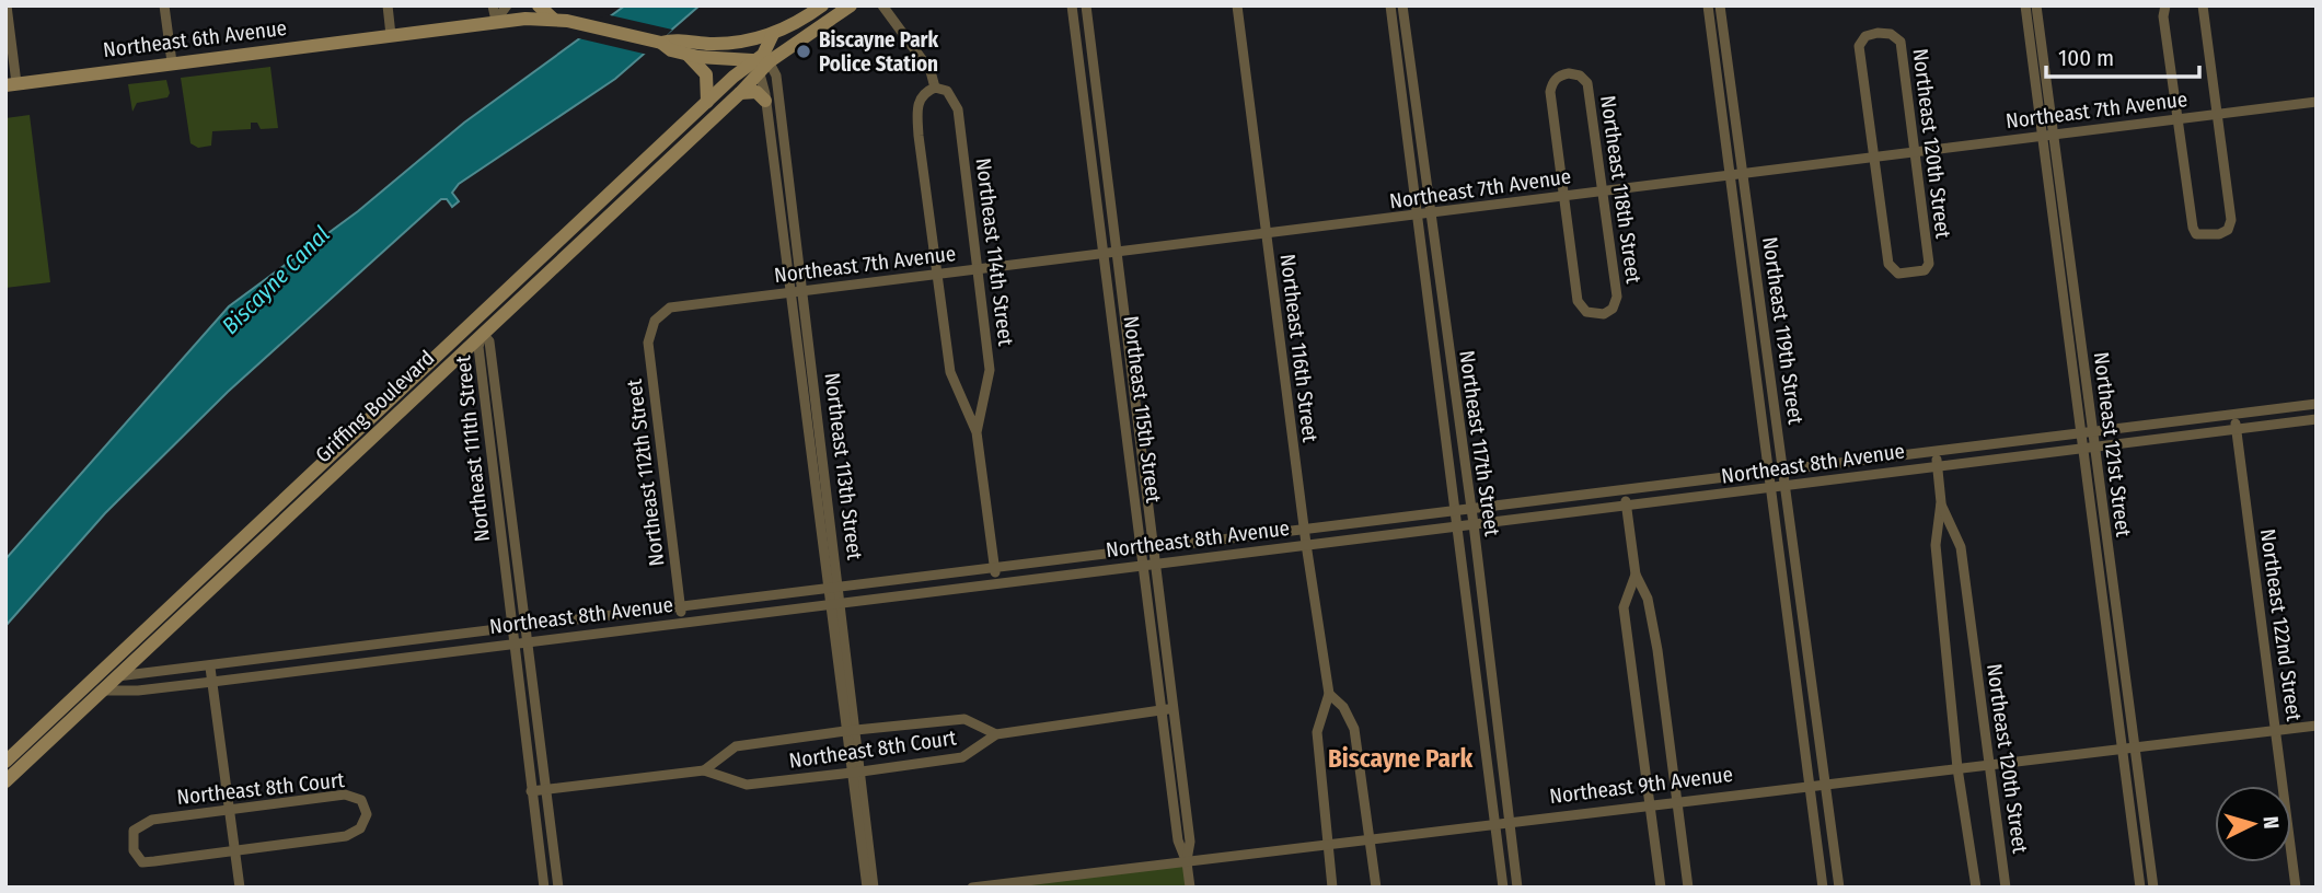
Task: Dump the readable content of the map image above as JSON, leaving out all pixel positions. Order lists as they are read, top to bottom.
{
  "streets": {
    "street": [
      "Northeast 6th Avenue",
      "Northeast 7th Avenue",
      "Northeast 120th Street",
      "Northeast 118th Street",
      "Northeast 114th Street",
      "Northeast 119th Street",
      "Northeast 116th Street",
      "Griffing Boulevard",
      "Northeast 115th Street",
      "Northeast 117th Street",
      "Northeast 121st Street",
      "Northeast 111th Street",
      "Northeast 8th Avenue",
      "Northeast 113th Street",
      "Northeast 112th Street",
      "Northeast 122nd Street",
      "Northeast 8th Court",
      "Northeast 9th Avenue"
    ]
  },
  "crossings": [
    ["Northeast 6th Avenue", "Griffing Boulevard"],
    ["Northeast 6th Avenue", "Northeast 113th Street"],
    ["Northeast 7th Avenue", "Northeast 120th Street"],
    ["Northeast 7th Avenue", "Northeast 118th Street"],
    ["Northeast 7th Avenue", "Northeast 114th Street"],
    ["Northeast 7th Avenue", "Northeast 119th Street"],
    ["Northeast 7th Avenue", "Northeast 116th Street"],
    ["Northeast 7th Avenue", "Northeast 115th Street"],
    ["Northeast 7th Avenue", "Northeast 117th Street"],
    ["Northeast 7th Avenue", "Northeast 121st Street"],
    ["Northeast 7th Avenue", "Northeast 113th Street"],
    ["Northeast 7th Avenue", "Northeast 112th Street"],
    ["Northeast 120th Street", "Northeast 8th Avenue"],
    ["Northeast 120th Street", "Northeast 9th Avenue"],
    ["Northeast 114th Street", "Northeast 8th Avenue"],
    ["Northeast 119th Street", "Northeast 8th Avenue"],
    ["Northeast 119th Street", "Northeast 9th Avenue"],
    ["Northeast 116th Street", "Northeast 8th Avenue"],
    ["Northeast 116th Street", "Northeast 9th Avenue"],
    ["Griffing Boulevard", "Northeast 111th Street"],
    ["Griffing Boulevard", "Northeast 8th Avenue"],
    ["Griffing Boulevard", "Northeast 113th Street"],
    ["Northeast 115th Street", "Northeast 8th Avenue"],
    ["Northeast 115th Street", "Northeast 8th Court"],
    ["Northeast 115th Street", "Northeast 9th Avenue"],
    ["Northeast 117th Street", "Northeast 8th Avenue"],
    ["Northeast 117th Street", "Northeast 9th Avenue"],
    ["Northeast 121st Street", "Northeast 8th Avenue"],
    ["Northeast 121st Street", "Northeast 9th Avenue"],
    ["Northeast 111th Street", "Northeast 8th Avenue"],
    ["Northeast 111th Street", "Northeast 8th Court"],
    ["Northeast 8th Avenue", "Northeast 113th Street"],
    ["Northeast 8th Avenue", "Northeast 112th Street"],
    ["Northeast 8th Avenue", "Northeast 122nd Street"],
    ["Northeast 113th Street", "Northeast 8th Court"],
    ["Northeast 122nd Street", "Northeast 9th Avenue"]
  ],
  "districts": ["Biscayne Park"],
  "water": ["Biscayne Canal"],
  "places": ["Biscayne Park Police Station"],
  "scale_bar": "100 m",
  "north": "right"
}
